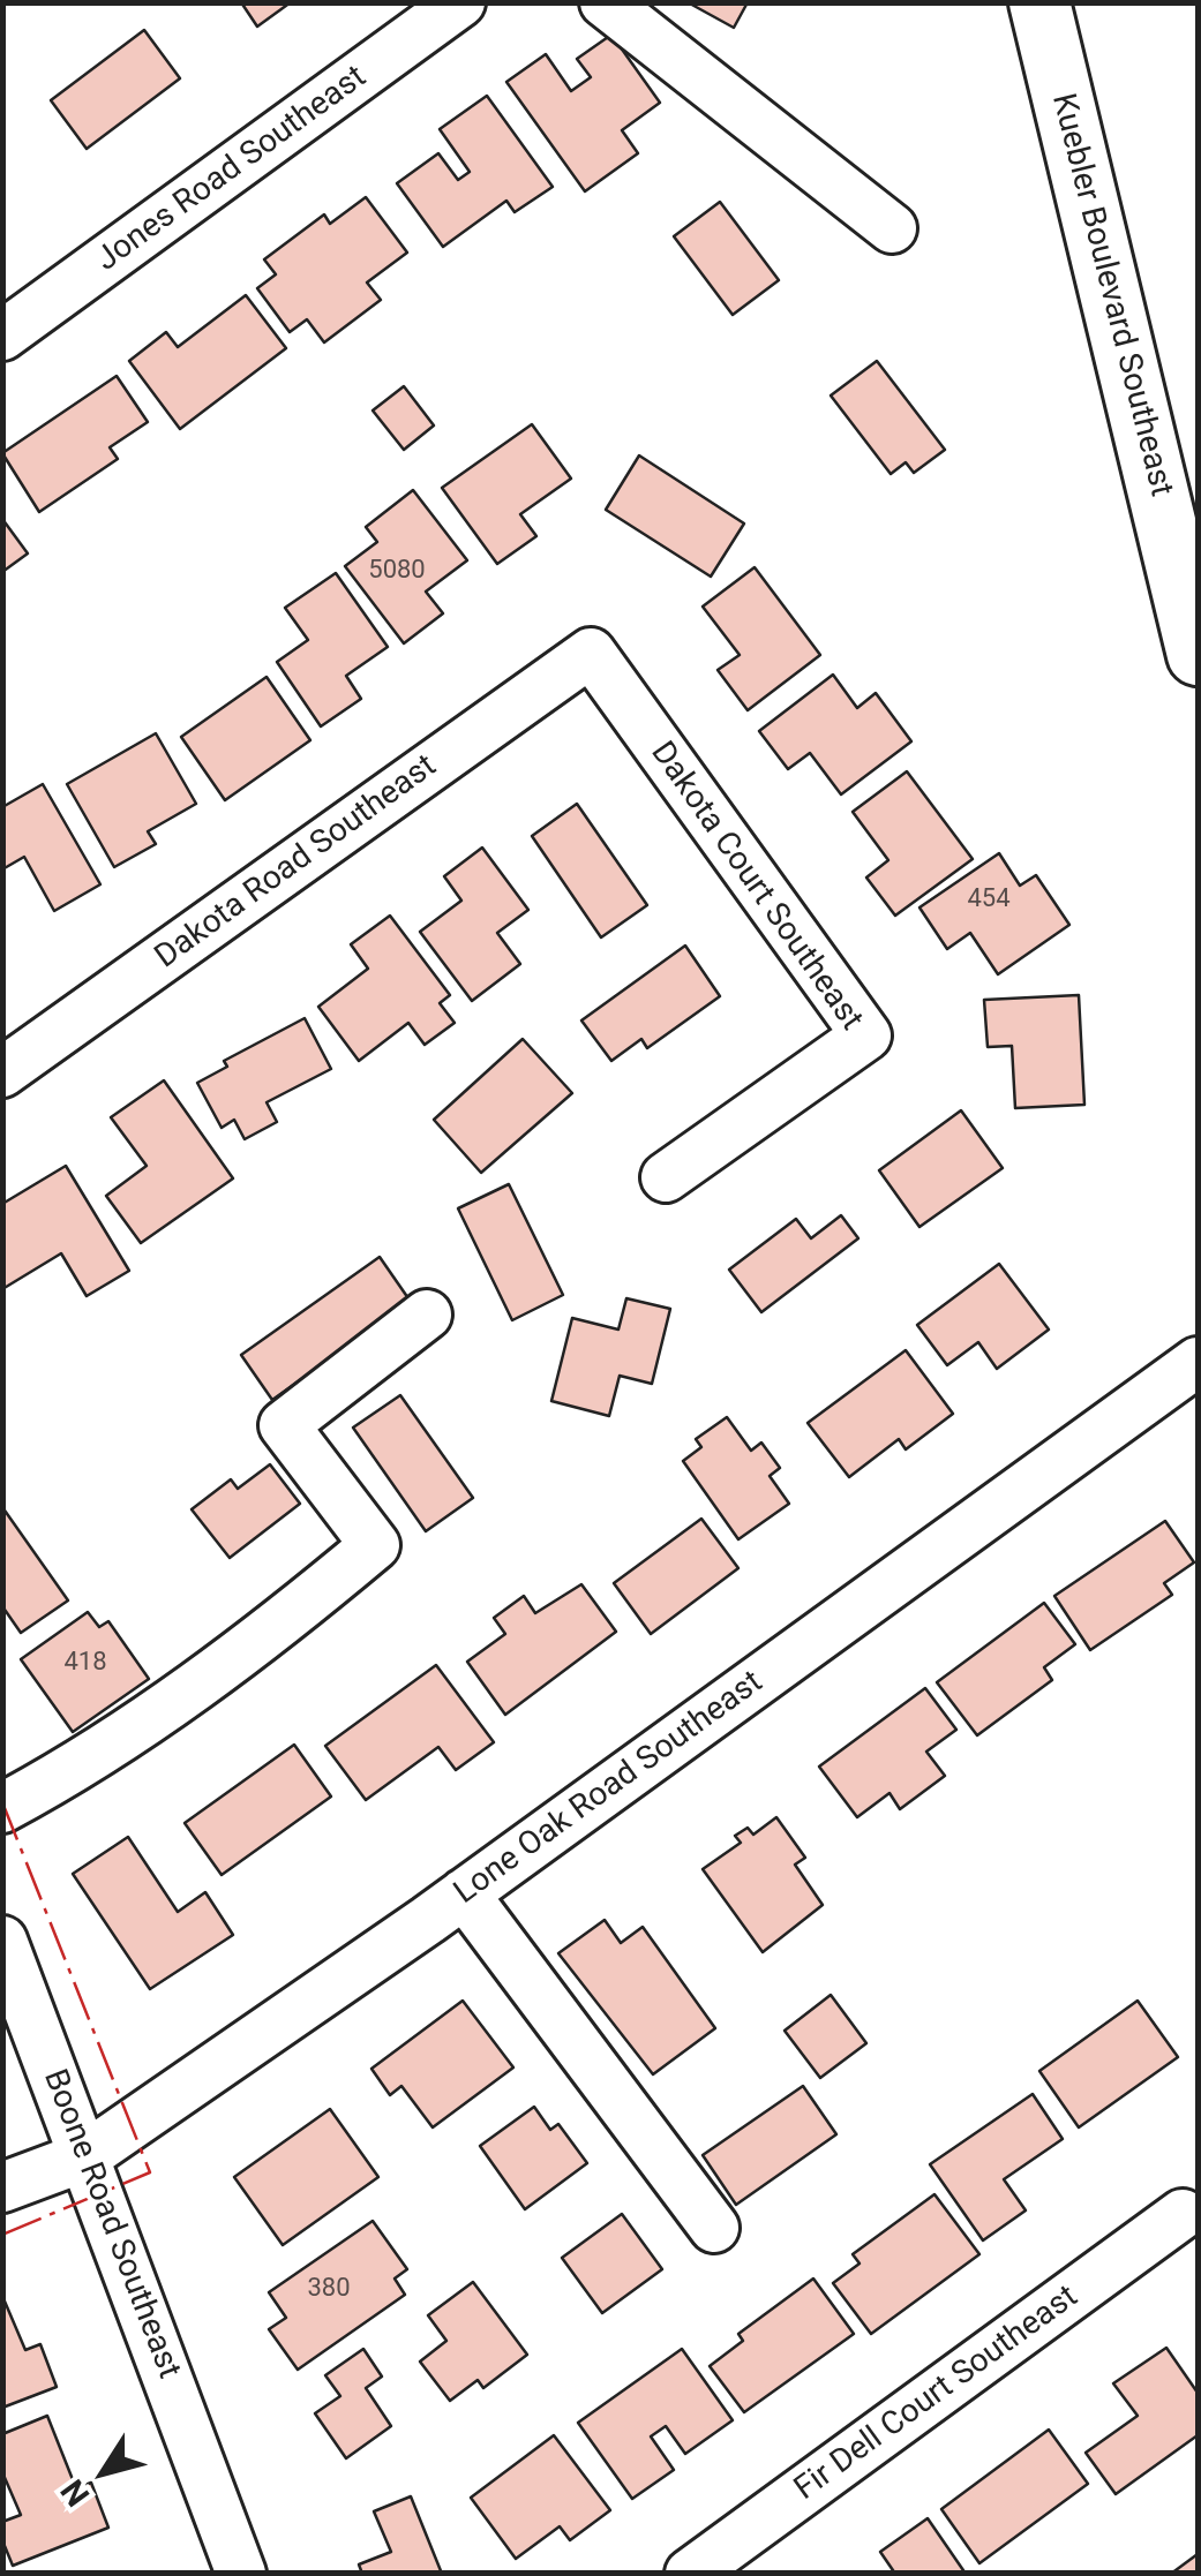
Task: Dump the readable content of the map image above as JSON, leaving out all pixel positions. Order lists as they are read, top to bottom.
{
  "streets": {
    "main road": ["Kuebler Boulevard Southeast"],
    "street": [
      "Jones Road Southeast",
      "Dakota Road Southeast",
      "Dakota Court Southeast",
      "Lone Oak Road Southeast",
      "Boone Road Southeast",
      "Fir Dell Court Southeast"
    ]
  },
  "crossings": [
    ["Dakota Road Southeast", "Dakota Court Southeast"],
    ["Lone Oak Road Southeast", "Boone Road Southeast"]
  ],
  "house_numbers": [
    "5080",
    "454",
    "418",
    "380"
  ],
  "north": "bottom left"
}
